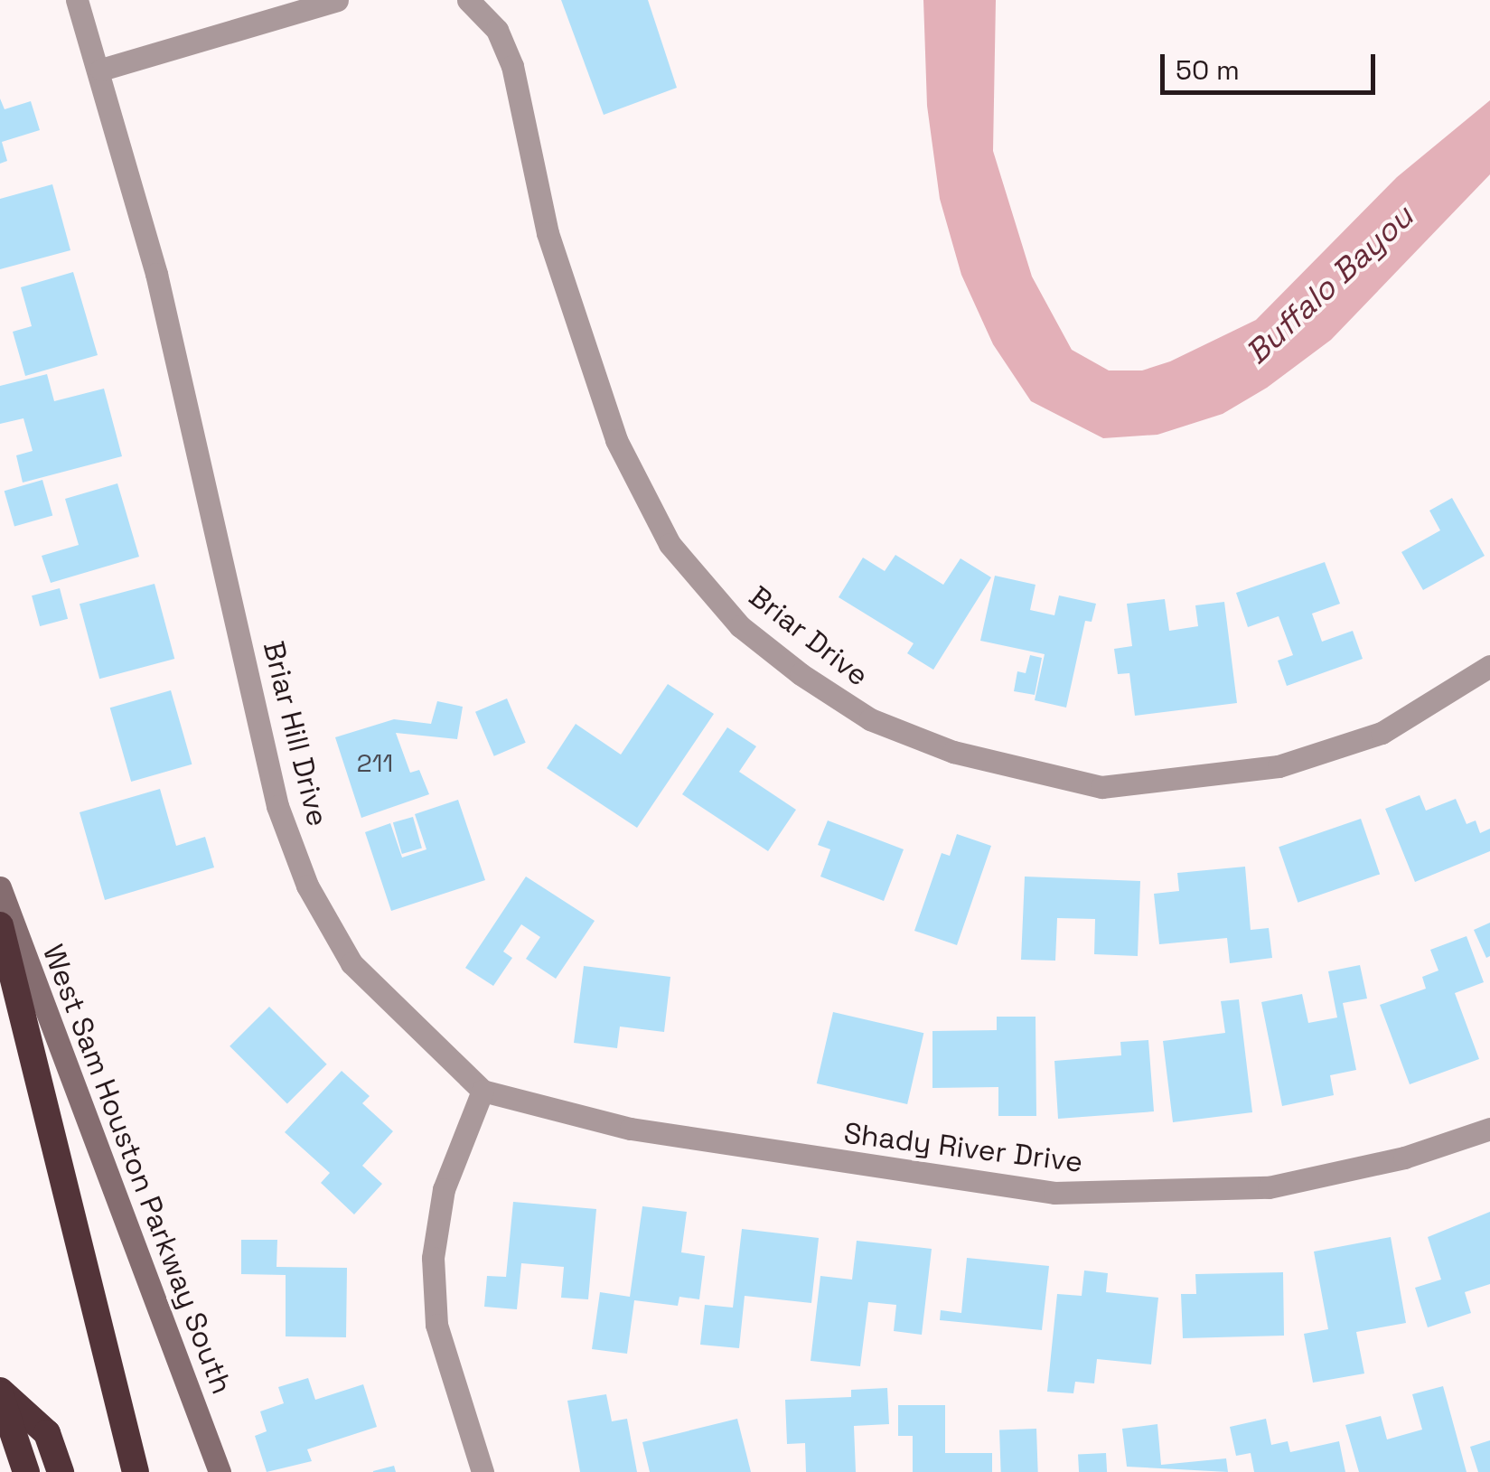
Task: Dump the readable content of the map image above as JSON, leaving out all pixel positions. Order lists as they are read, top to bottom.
{
  "streets": {
    "main road": ["West Sam Houston Parkway South"],
    "street": ["Briar Drive", "Briar Hill Drive", "Shady River Drive"]
  },
  "crossings": [
    ["Briar Hill Drive", "Shady River Drive"]
  ],
  "water": ["Buffalo Bayou"],
  "house_numbers": ["211"],
  "scale_bar": "50 m"
}
